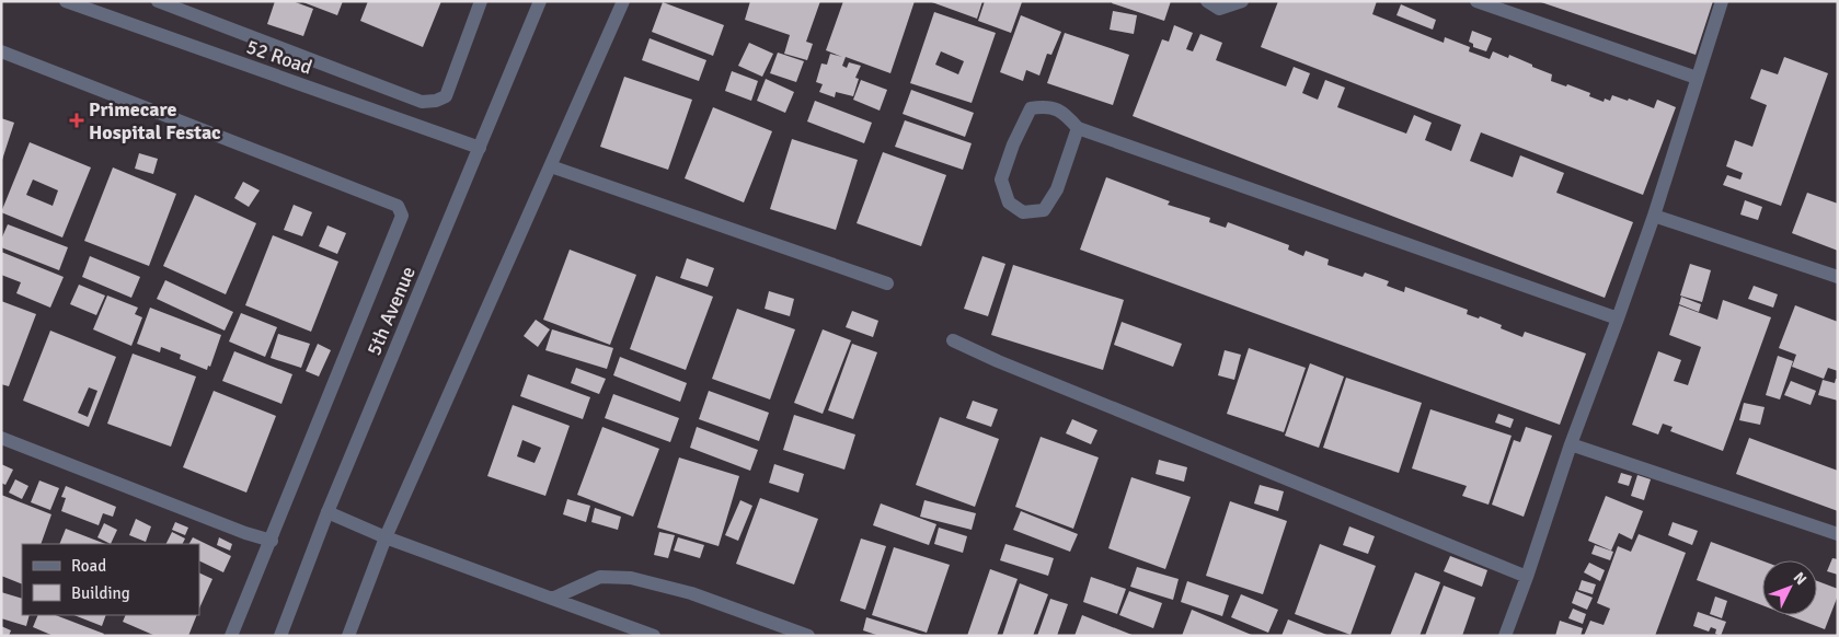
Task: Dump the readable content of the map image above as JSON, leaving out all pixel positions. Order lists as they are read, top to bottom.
{
  "streets": {
    "street": ["52 Road", "5th Avenue"]
  },
  "crossings": [
    ["52 Road", "5th Avenue"]
  ],
  "places": {
    "health": ["Primecare Hospital Festac"]
  },
  "legend": ["Road", "Building"],
  "north": "top right"
}
